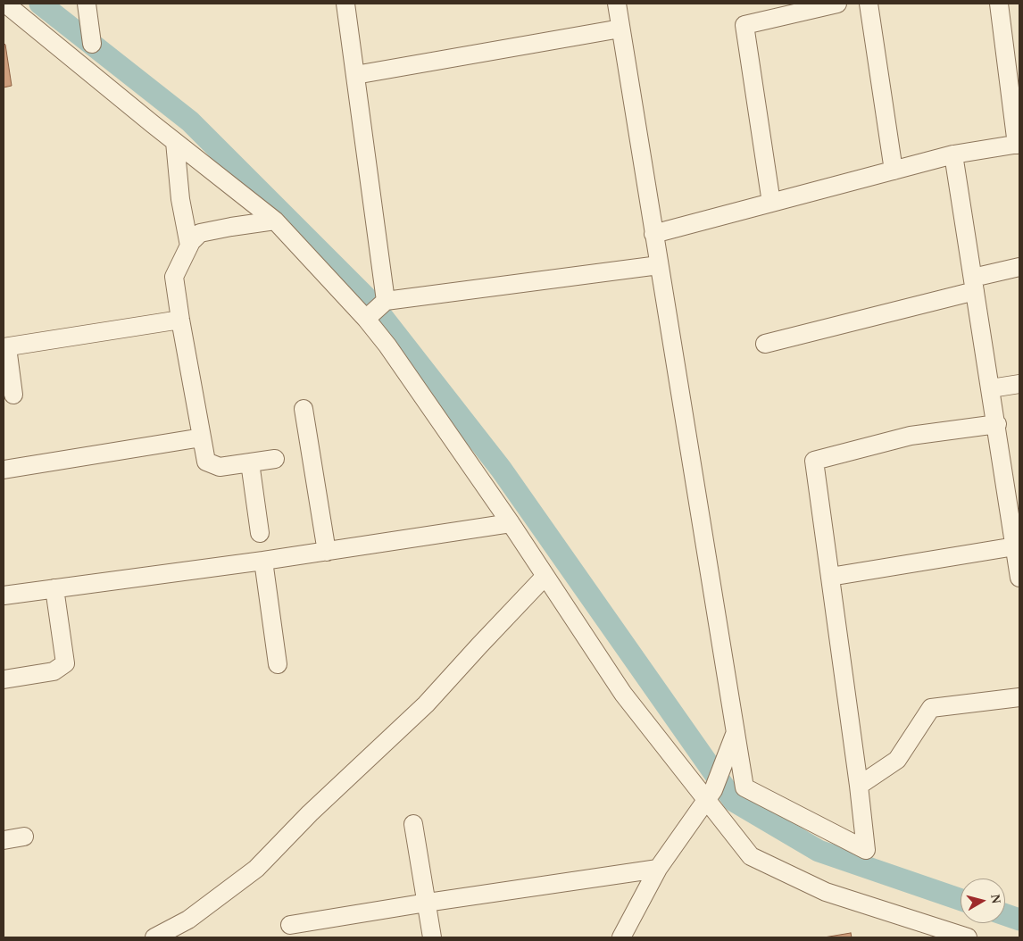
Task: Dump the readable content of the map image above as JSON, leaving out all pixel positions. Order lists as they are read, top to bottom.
{
  "north": "right"
}
